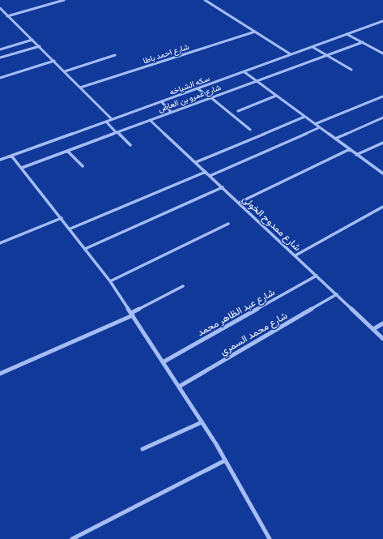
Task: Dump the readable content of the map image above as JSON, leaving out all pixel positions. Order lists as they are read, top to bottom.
{
  "streets": {
    "street": [
      "شارع احمد باطا",
      "سكه الشياخه",
      "شارع عمرو بن العاص",
      "شارع ممدوح الخولى",
      "شارع عبد الظاهر محمد",
      "شارع محمد السمري"
    ]
  },
  "crossings": [
    ["شارع عمرو بن العاص", "شارع ممدوح الخولى"],
    ["شارع ممدوح الخولى", "شارع عبد الظاهر محمد"],
    ["شارع ممدوح الخولى", "شارع محمد السمري"]
  ]
}
